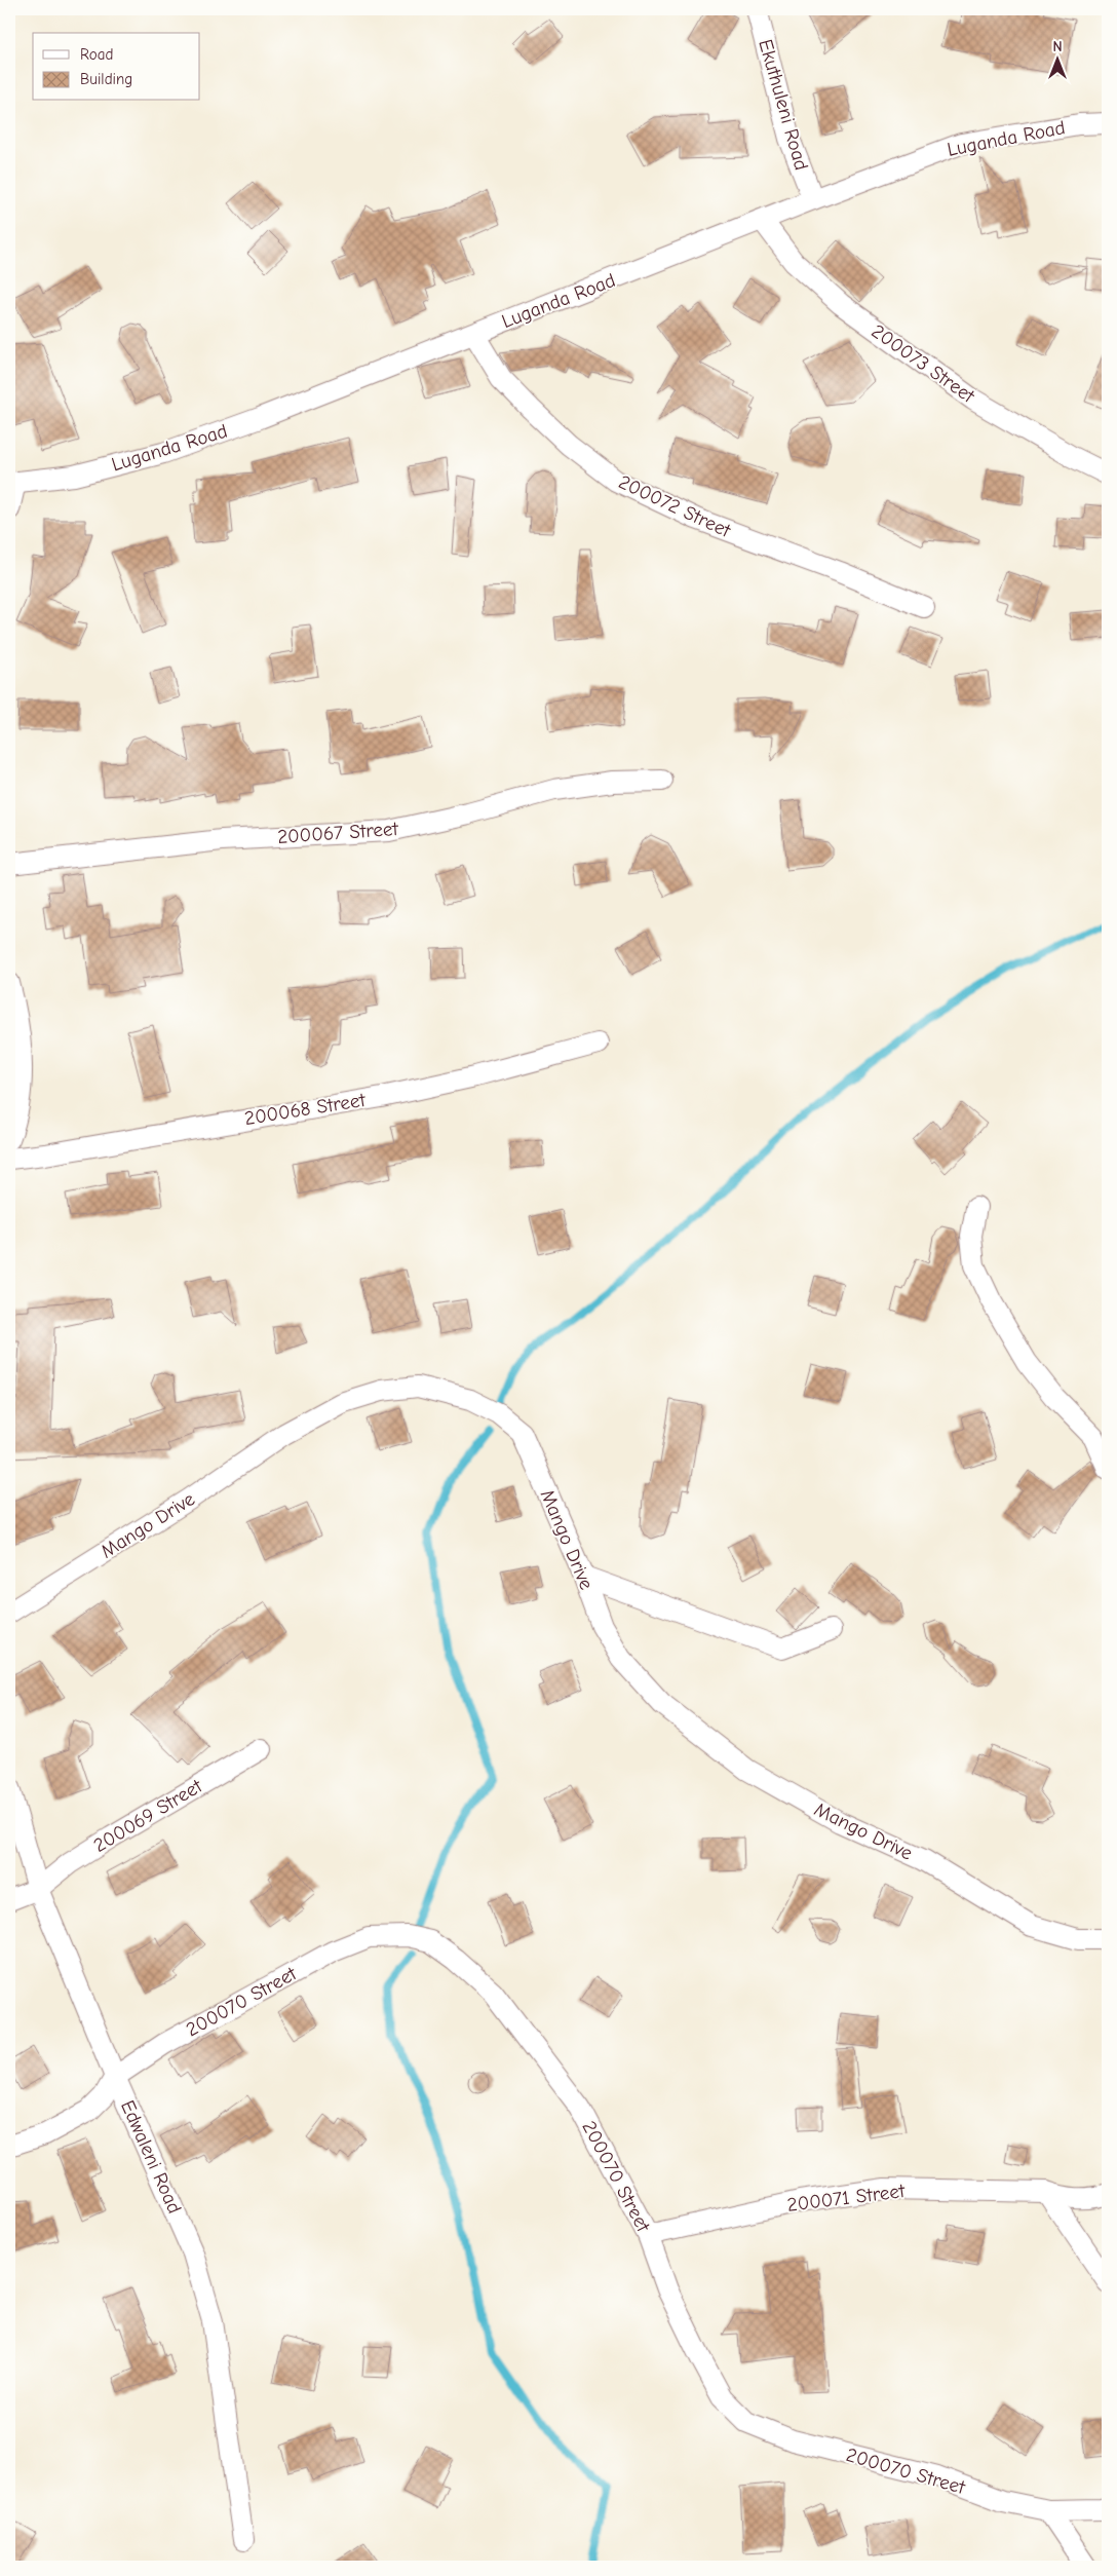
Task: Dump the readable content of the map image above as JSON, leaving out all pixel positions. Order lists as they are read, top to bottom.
{
  "streets": {
    "street": [
      "Ekuthuleni Road",
      "Luganda Road",
      "200073 Street",
      "200072 Street",
      "200067 Street",
      "200068 Street",
      "Mango Drive",
      "200069 Street",
      "200070 Street",
      "Edwaleni Road",
      "200071 Street"
    ]
  },
  "crossings": [
    ["Ekuthuleni Road", "Luganda Road"],
    ["Luganda Road", "200073 Street"],
    ["Luganda Road", "200072 Street"],
    ["200069 Street", "Edwaleni Road"],
    ["200070 Street", "Edwaleni Road"],
    ["200070 Street", "200071 Street"]
  ],
  "legend": ["Road", "Building"],
  "north": "top"
}
